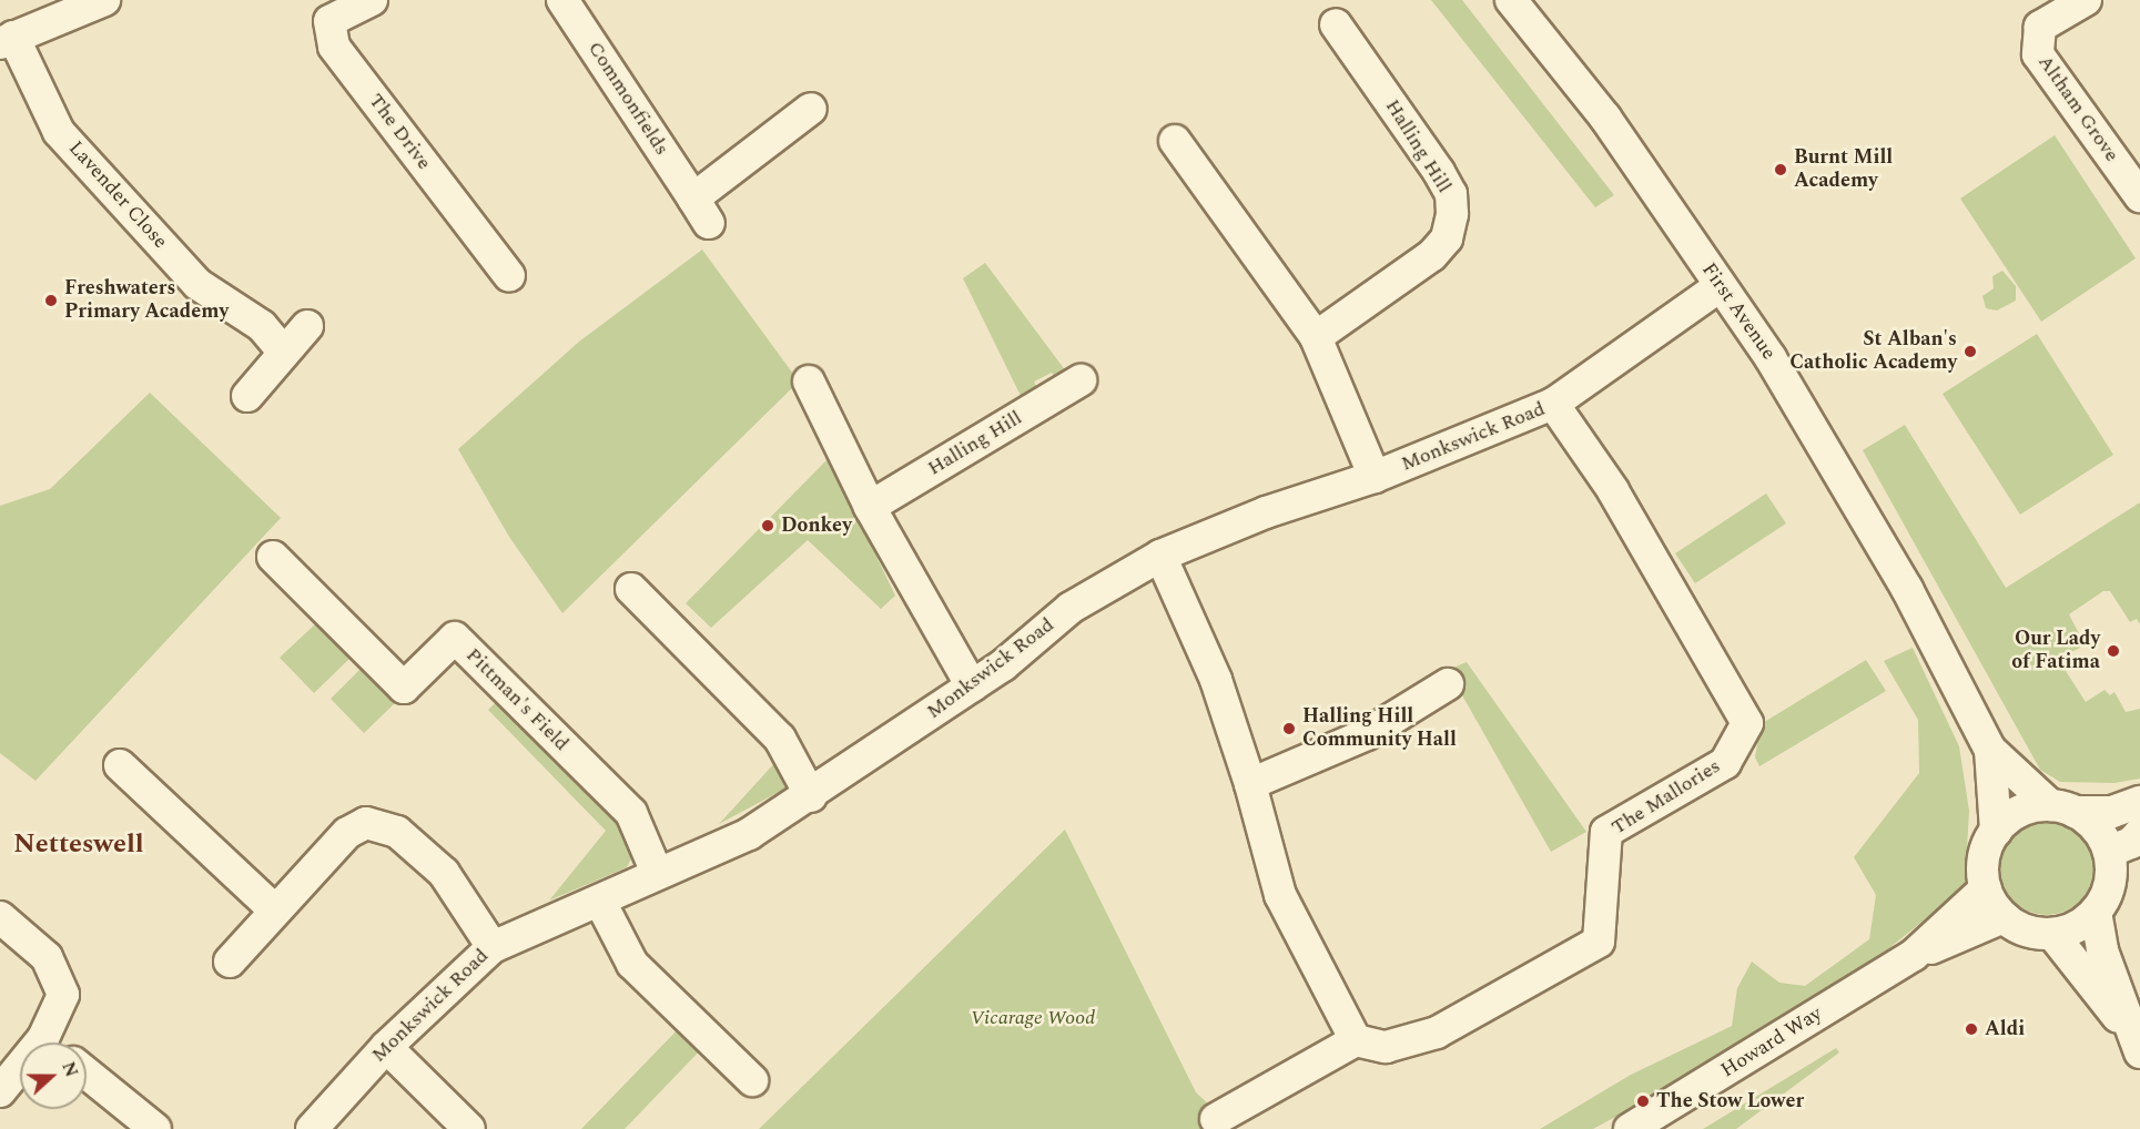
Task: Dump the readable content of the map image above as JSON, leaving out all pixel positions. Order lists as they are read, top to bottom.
{
  "streets": {
    "street": [
      "Commonfields",
      "Altham Grove",
      "The Drive",
      "Halling Hill",
      "Lavender Close",
      "First Avenue",
      "Monkswick Road",
      "Pittman's Field",
      "The Mallories",
      "Howard Way"
    ]
  },
  "crossings": [
    ["First Avenue", "Monkswick Road"],
    ["First Avenue", "Howard Way"],
    ["Monkswick Road", "Pittman's Field"],
    ["Monkswick Road", "The Mallories"]
  ],
  "districts": ["Netteswell"],
  "parks": ["Vicarage Wood"],
  "places": [
    "Burnt Mill Academy",
    "Freshwaters Primary Academy",
    "St Alban's Catholic Academy",
    "Donkey",
    "Our Lady of Fatima",
    "Halling Hill Community Hall",
    "Aldi",
    "The Stow Lower"
  ],
  "north": "right"
}
